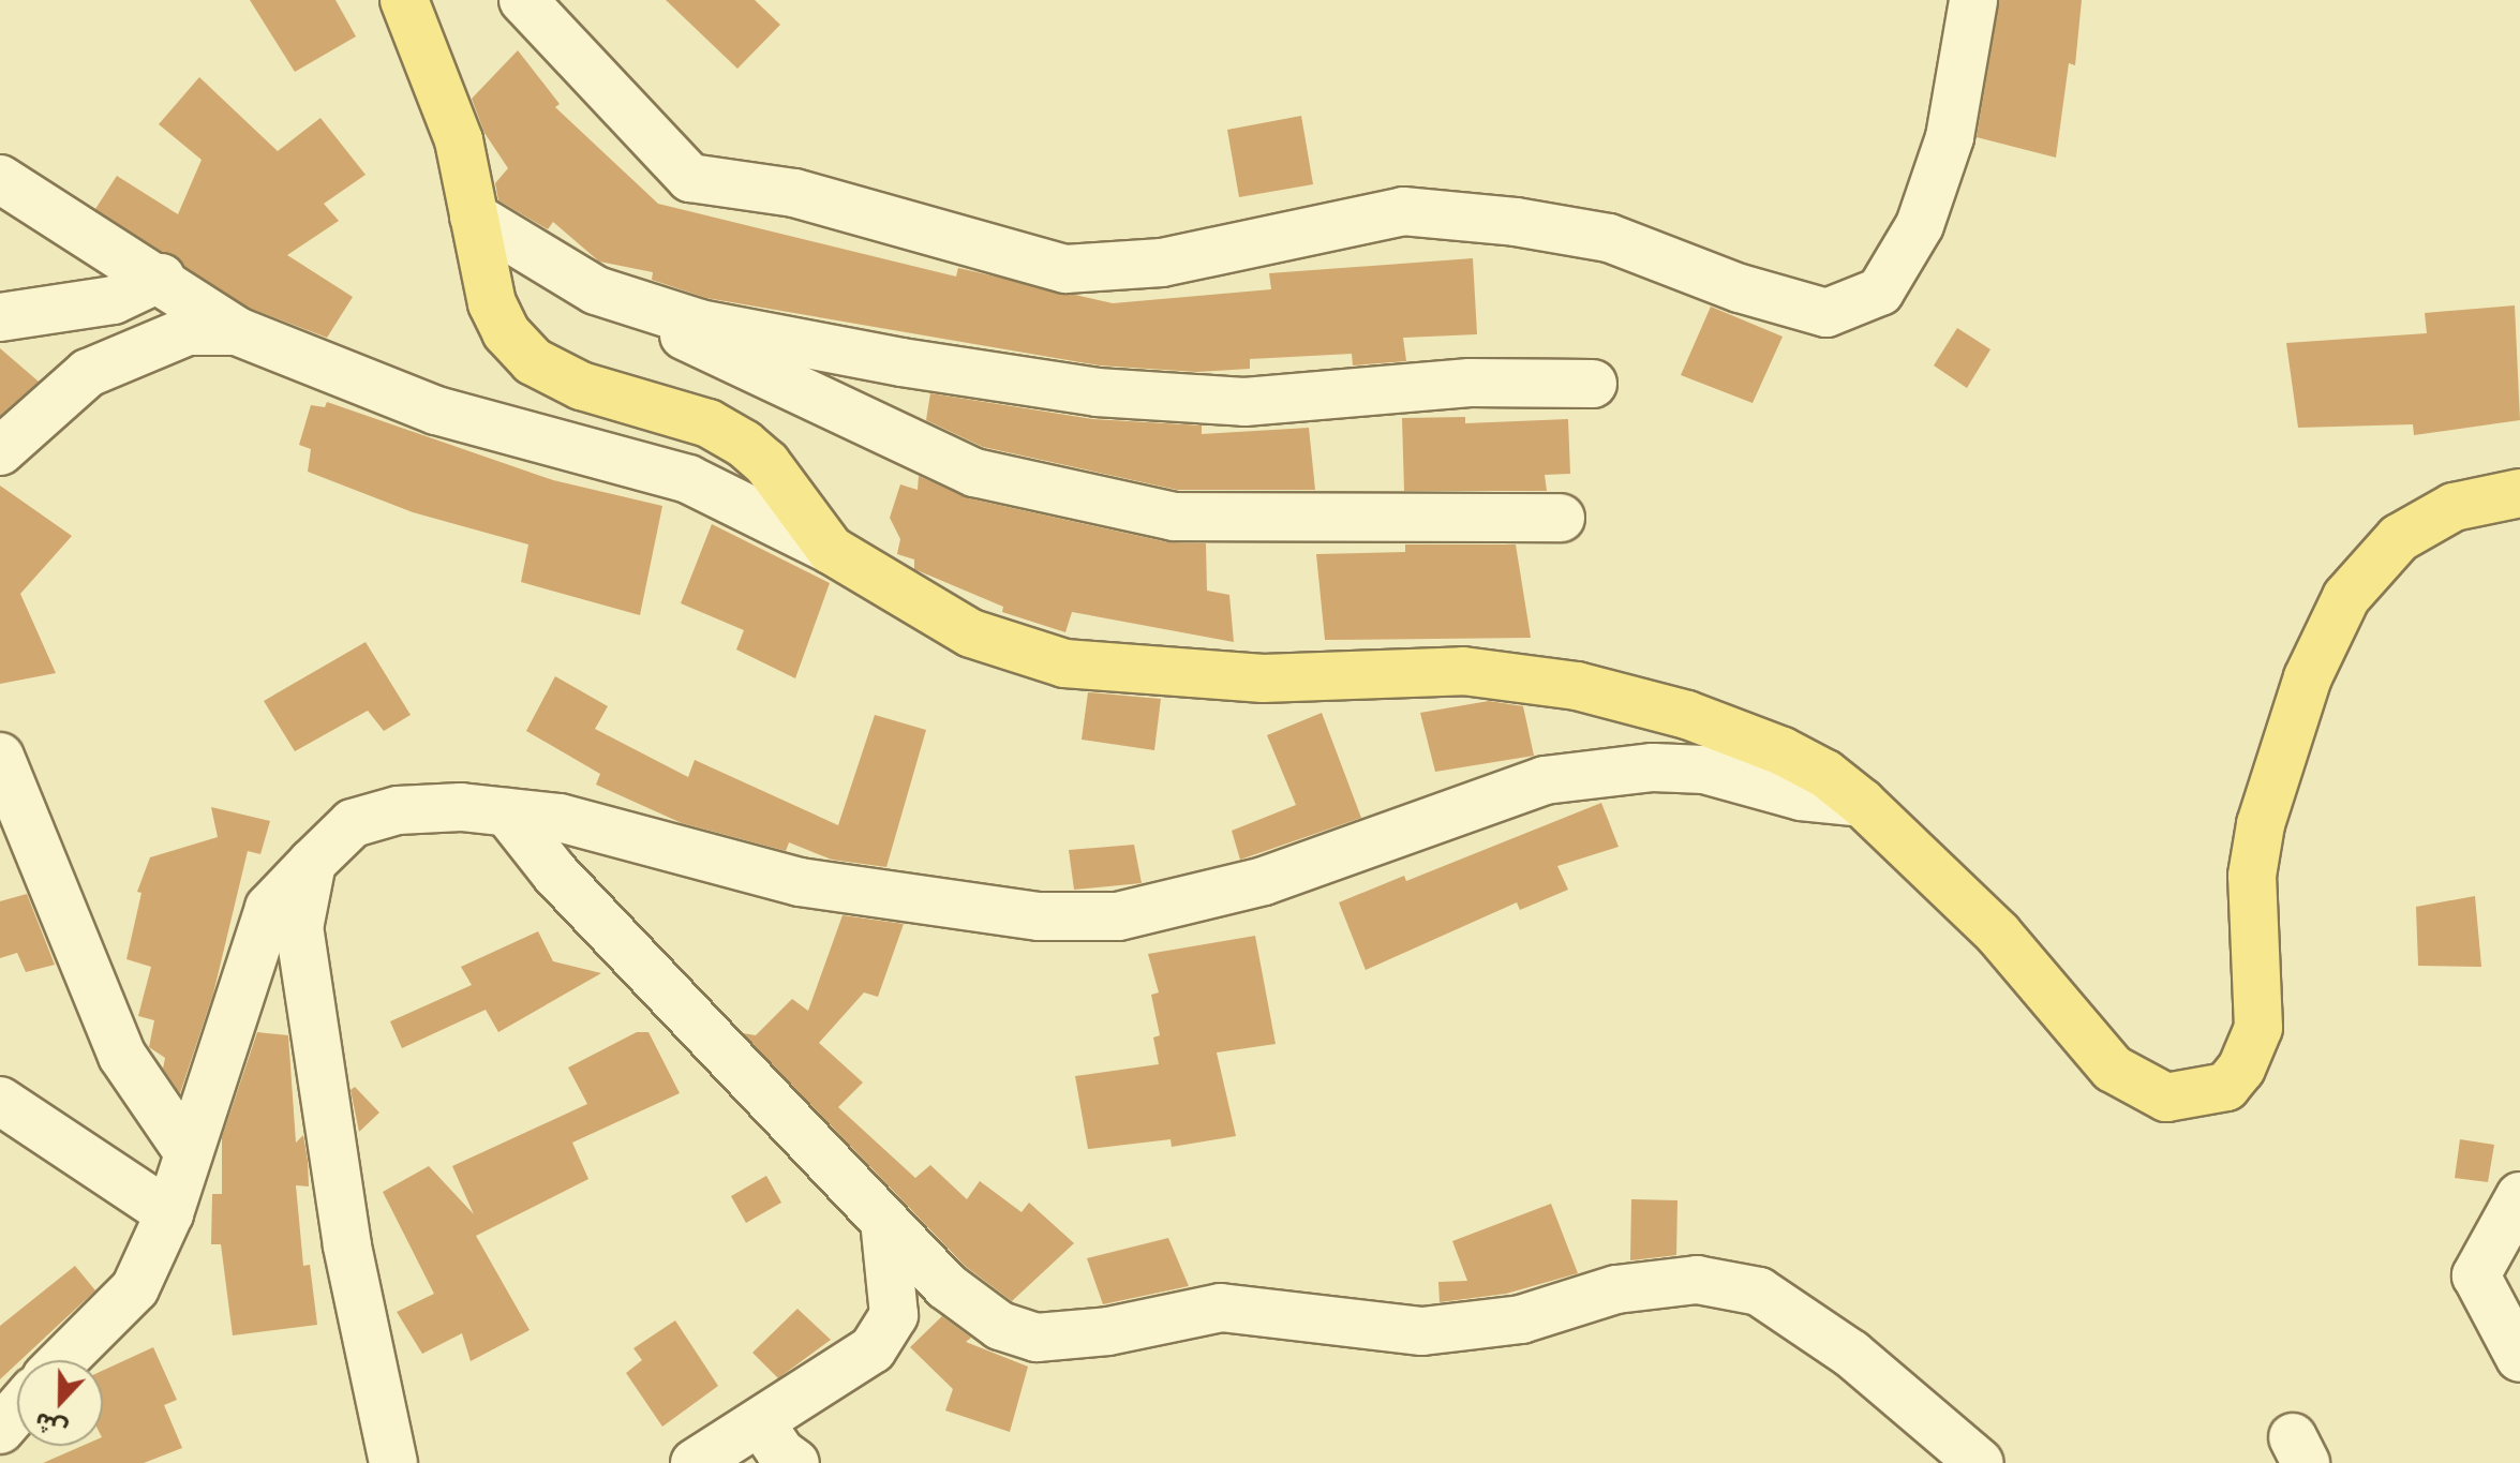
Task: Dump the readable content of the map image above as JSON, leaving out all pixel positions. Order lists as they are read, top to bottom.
{
  "north": "bottom"
}
